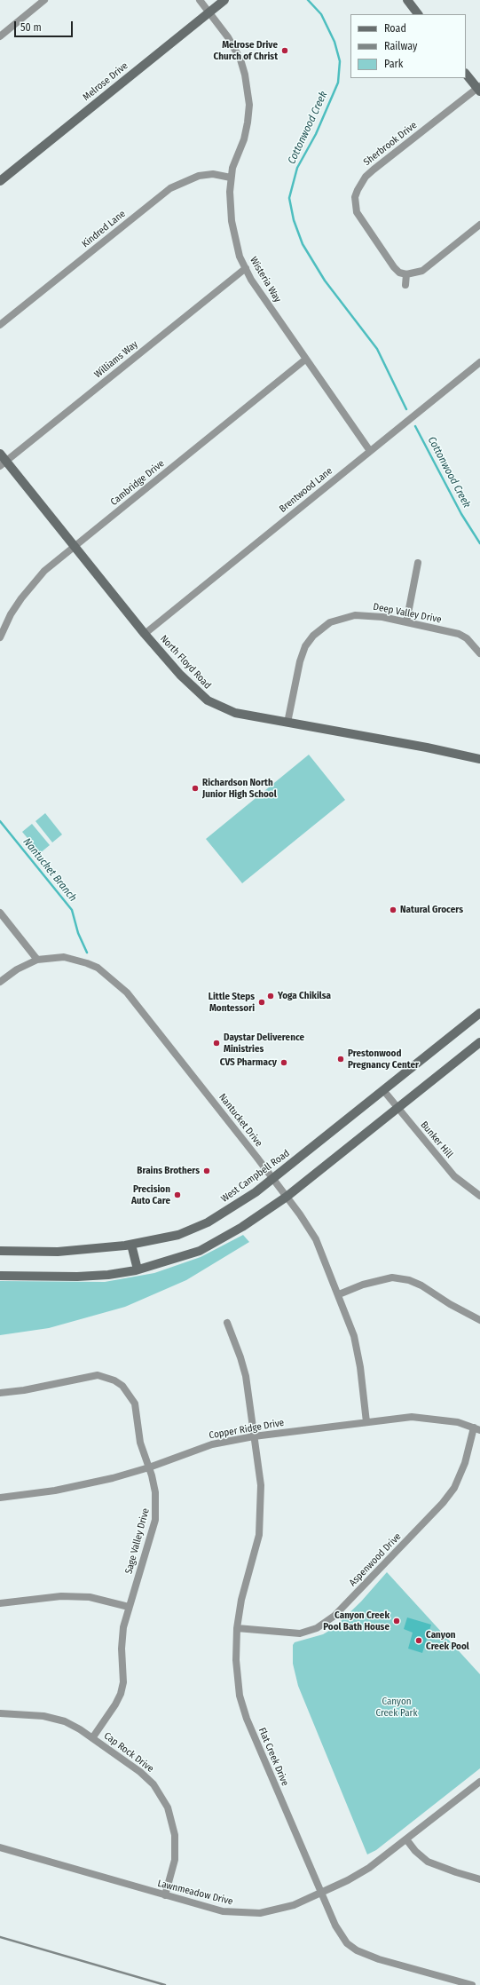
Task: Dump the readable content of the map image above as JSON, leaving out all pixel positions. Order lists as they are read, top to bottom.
{
  "streets": {
    "main road": ["Melrose Drive", "North Floyd Road", "West Campbell Road"],
    "street": [
      "Sherbrook Drive",
      "Kindred Lane",
      "Wisteria Way",
      "Williams Way",
      "Cambridge Drive",
      "Brentwood Lane",
      "Deep Valley Drive",
      "Nantucket Drive",
      "Bunker Hill",
      "Copper Ridge Drive",
      "Sage Valley Drive",
      "Aspenwood Drive",
      "Cap Rock Drive",
      "Flat Creek Drive",
      "Lawnmeadow Drive"
    ]
  },
  "crossings": [
    ["Melrose Drive", "Wisteria Way"],
    ["Kindred Lane", "Wisteria Way"],
    ["Wisteria Way", "Williams Way"],
    ["Wisteria Way", "Cambridge Drive"],
    ["Wisteria Way", "Brentwood Lane"],
    ["Williams Way", "North Floyd Road"],
    ["Cambridge Drive", "North Floyd Road"],
    ["Brentwood Lane", "North Floyd Road"],
    ["Deep Valley Drive", "North Floyd Road"],
    ["Nantucket Drive", "West Campbell Road"],
    ["Nantucket Drive", "Copper Ridge Drive"],
    ["Bunker Hill", "West Campbell Road"],
    ["Copper Ridge Drive", "Sage Valley Drive"],
    ["Copper Ridge Drive", "Aspenwood Drive"],
    ["Copper Ridge Drive", "Flat Creek Drive"],
    ["Sage Valley Drive", "Cap Rock Drive"],
    ["Aspenwood Drive", "Flat Creek Drive"],
    ["Cap Rock Drive", "Lawnmeadow Drive"],
    ["Flat Creek Drive", "Lawnmeadow Drive"]
  ],
  "water": ["Cottonwood Creek", "Nantucket Branch"],
  "parks": ["Canyon Creek Park"],
  "places": [
    "Melrose Drive Church of Christ",
    "Richardson North Junior High School",
    "Natural Grocers",
    "Yoga Chikilsa",
    "Little Steps Montessori",
    "Daystar Deliverence Ministries",
    "Prestonwood Pregnancy Center",
    "CVS Pharmacy",
    "Brains Brothers",
    "Precision Auto Care",
    "Canyon Creek Pool Bath House",
    "Canyon Creek Pool"
  ],
  "legend": ["Road", "Railway", "Park"],
  "scale_bar": "50 m"
}
